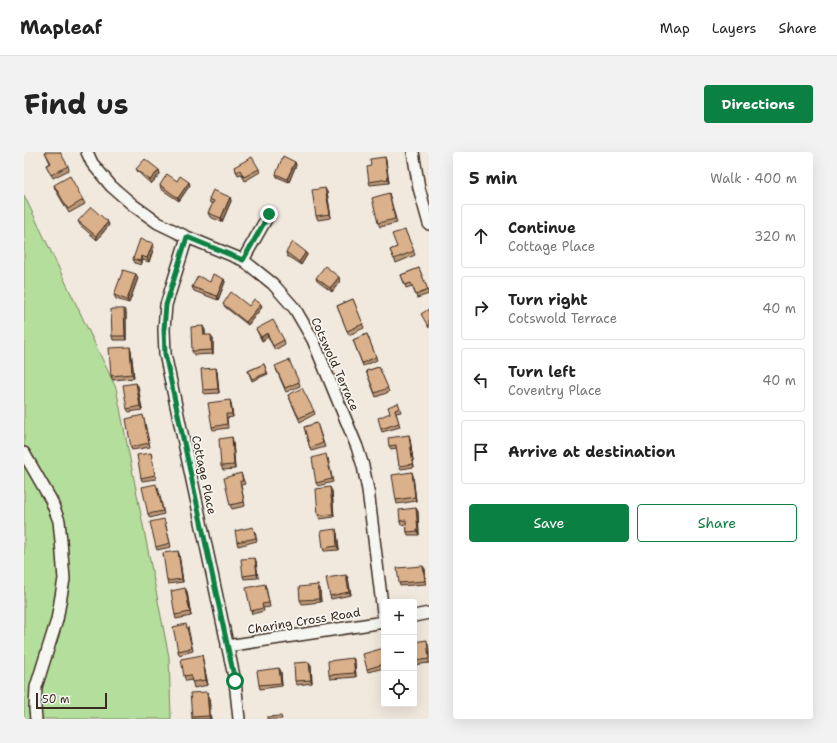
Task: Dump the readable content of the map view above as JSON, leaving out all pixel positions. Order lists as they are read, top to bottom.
{
  "streets": {
    "street": ["Cotswold Terrace", "Cottage Place", "Charing Cross Road"]
  },
  "crossings": [
    ["Cotswold Terrace", "Cottage Place"],
    ["Cottage Place", "Charing Cross Road"]
  ],
  "scale_bar": "50 m",
  "page": {
    "header": "Mapleaf",
    "nav": ["Map", "Layers", "Share"],
    "title": "Find us",
    "buttons": [
      "Directions",
      ["Save", "Share"]
    ],
    "heading": ["5 min", "Walk · 400 m"],
    "list": [
      ["Continue", "Cottage Place", "320 m"],
      ["Turn right", "Cotswold Terrace", "40 m"],
      ["Turn left", "Coventry Place", "40 m"],
      "Arrive at destination"
    ],
    "map_buttons": ["+", "−"],
    "scale": "50 m"
  }
}
